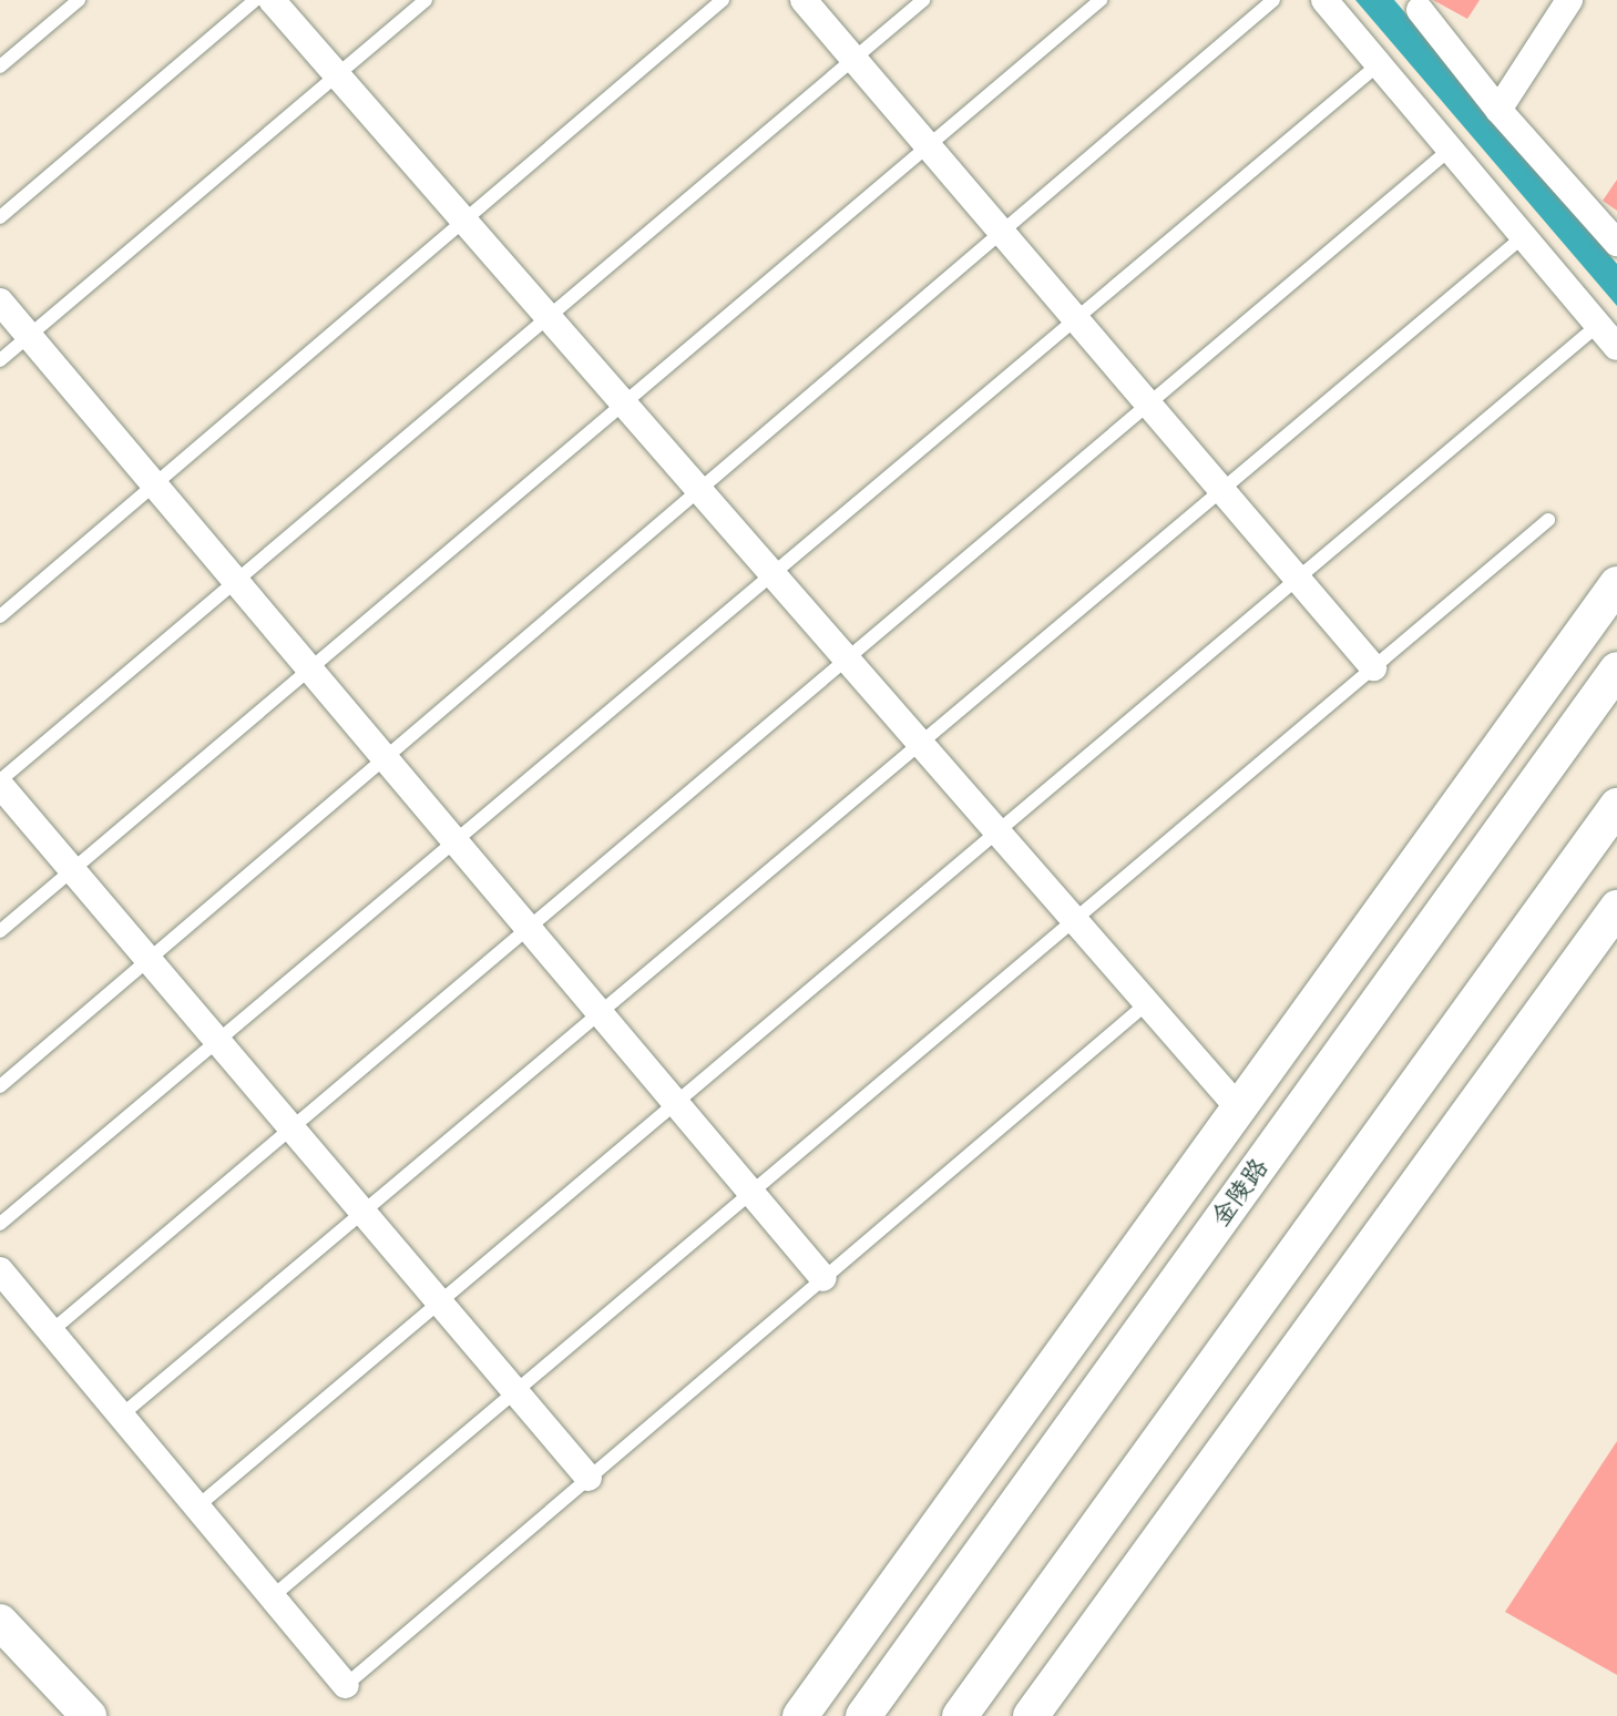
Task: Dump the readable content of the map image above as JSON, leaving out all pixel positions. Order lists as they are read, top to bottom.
{
  "streets": {
    "street": ["金陵路"]
  }
}
